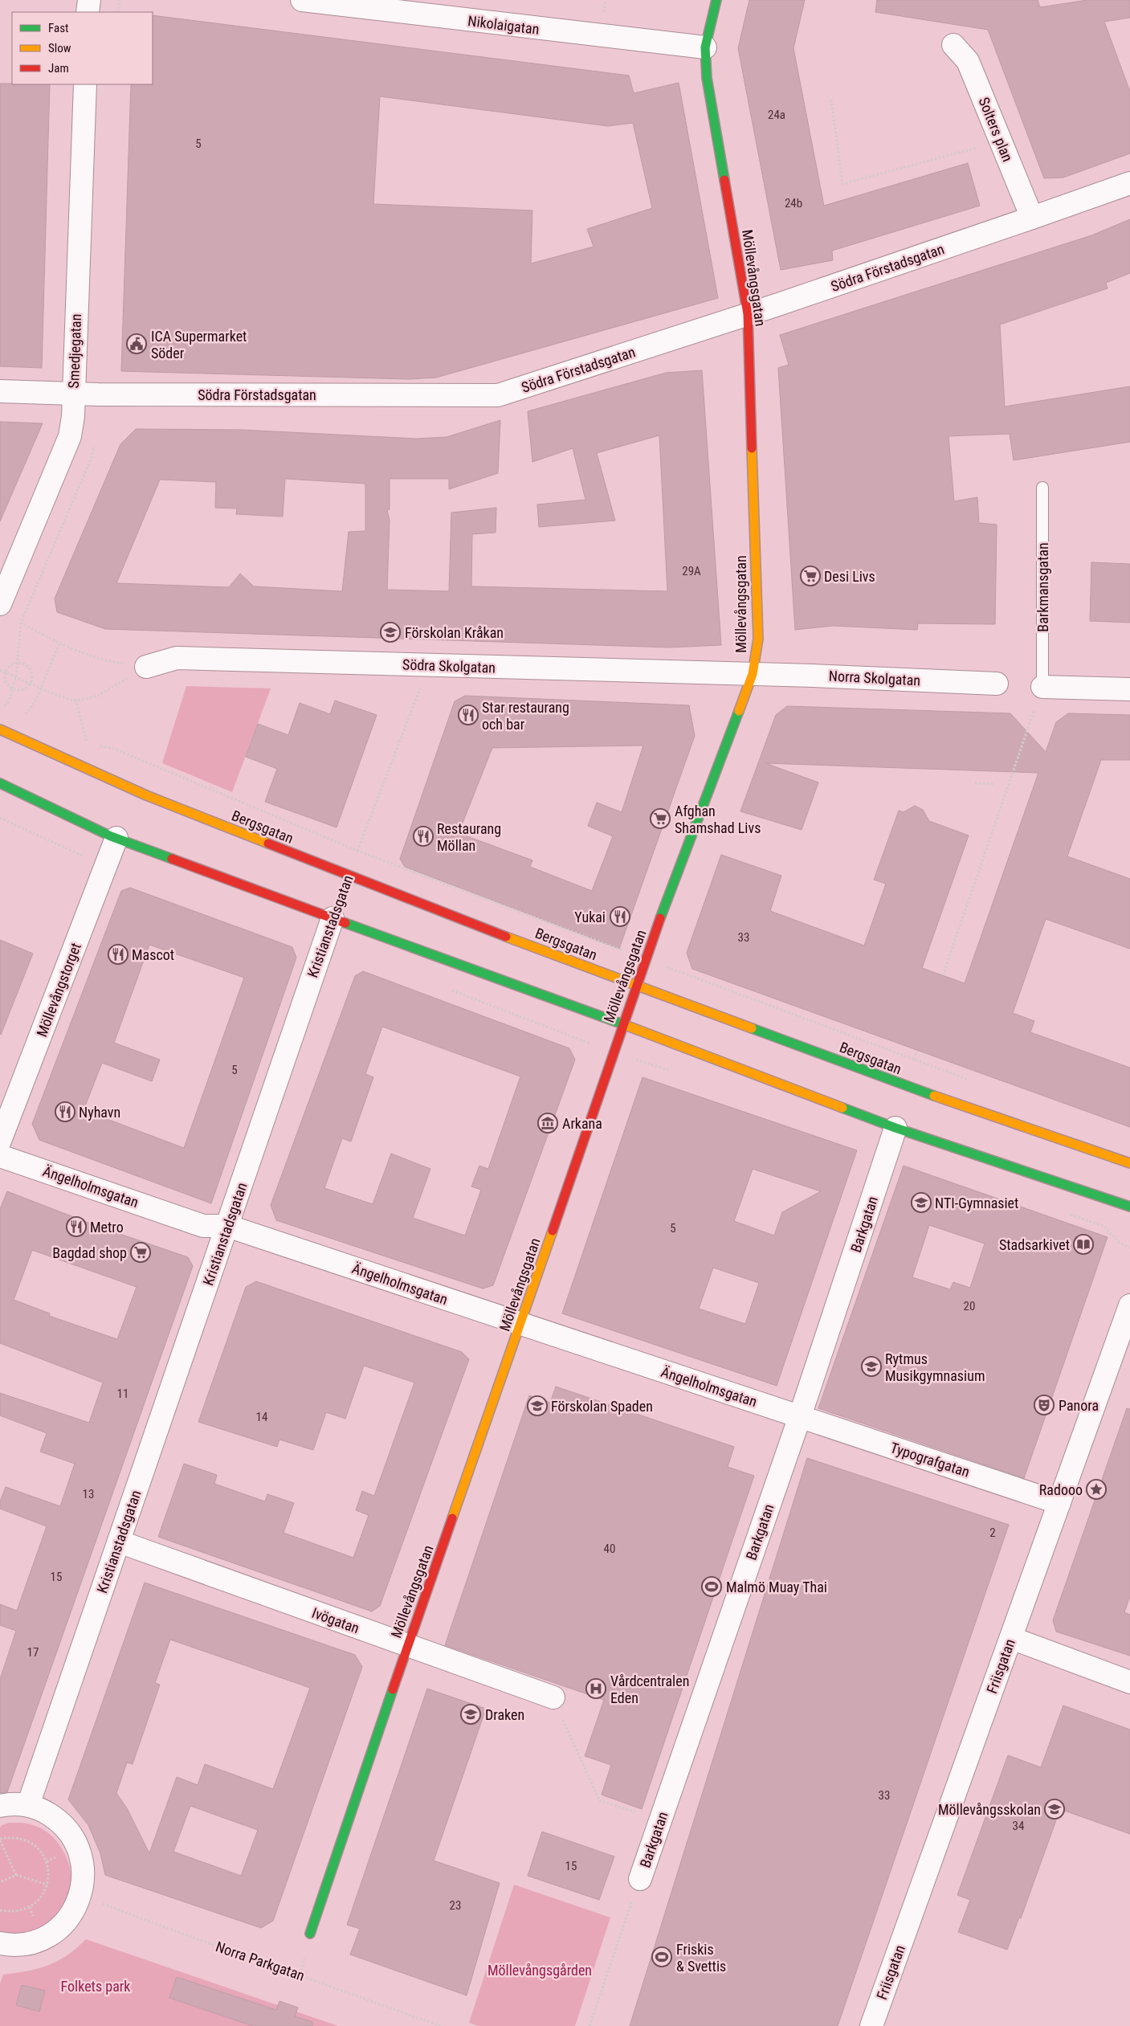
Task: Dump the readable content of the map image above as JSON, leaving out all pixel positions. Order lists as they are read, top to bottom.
{
  "streets": {
    "street": [
      "Nikolaigatan",
      "Solters plan",
      "Södra Förstadsgatan",
      "Möllevångsgatan",
      "Smedjegatan",
      "Södra Skolgatan",
      "Norra Skolgatan",
      "Bergsgatan",
      "Kristianstadsgatan",
      "Möllevångstorget",
      "Ängelholmsgatan",
      "Barkgatan",
      "Typografgatan",
      "Ivögatan",
      "Friisgatan"
    ],
    "lane": ["Barkmansgatan"],
    "path": ["Norra Parkgatan"]
  },
  "crossings": [
    ["Nikolaigatan", "Möllevångsgatan"],
    ["Solters plan", "Södra Förstadsgatan"],
    ["Södra Förstadsgatan", "Möllevångsgatan"],
    ["Södra Förstadsgatan", "Smedjegatan"],
    ["Möllevångsgatan", "Södra Skolgatan"],
    ["Möllevångsgatan", "Norra Skolgatan"],
    ["Möllevångsgatan", "Bergsgatan"],
    ["Möllevångsgatan", "Ängelholmsgatan"],
    ["Möllevångsgatan", "Ivögatan"],
    ["Södra Skolgatan", "Norra Skolgatan"],
    ["Södra Skolgatan", "Kristianstadsgatan"],
    ["Bergsgatan", "Kristianstadsgatan"],
    ["Kristianstadsgatan", "Ängelholmsgatan"],
    ["Kristianstadsgatan", "Ivögatan"],
    ["Ängelholmsgatan", "Barkgatan"],
    ["Ängelholmsgatan", "Typografgatan"],
    ["Barkgatan", "Typografgatan"],
    ["Typografgatan", "Friisgatan"]
  ],
  "parks": ["Möllevångsgården", "Folkets park"],
  "places": {
    "public building": ["ICA Supermarket Söder"],
    "supermarket": ["Desi Livs", "Afghan Shamshad Livs", "Bagdad shop"],
    "school or university": [
      "Förskolan Kråkan",
      "NTI-Gymnasiet",
      "Rytmus Musikgymnasium",
      "Förskolan Spaden",
      "Draken",
      "Möllevångsskolan"
    ],
    "restaurant": [
      "Star restaurang och bar",
      "Restaurang Möllan",
      "Yukai",
      "Mascot",
      "Nyhavn",
      "Metro"
    ],
    "museum": ["Arkana"],
    "library": ["Stadsarkivet"],
    "theatre": ["Panora"],
    "place": ["Radooo"],
    "sports": ["Malmö Muay Thai", "Friskis & Svettis"],
    "hospital": ["Vårdcentralen Eden"]
  },
  "house_numbers": [
    "24a",
    "5",
    "24b",
    "29A",
    "33",
    "5",
    "5",
    "20",
    "11",
    "14",
    "13",
    "2",
    "40",
    "15",
    "17",
    "33",
    "34",
    "15",
    "23"
  ],
  "legend": ["Fast", "Slow", "Jam"]
}
